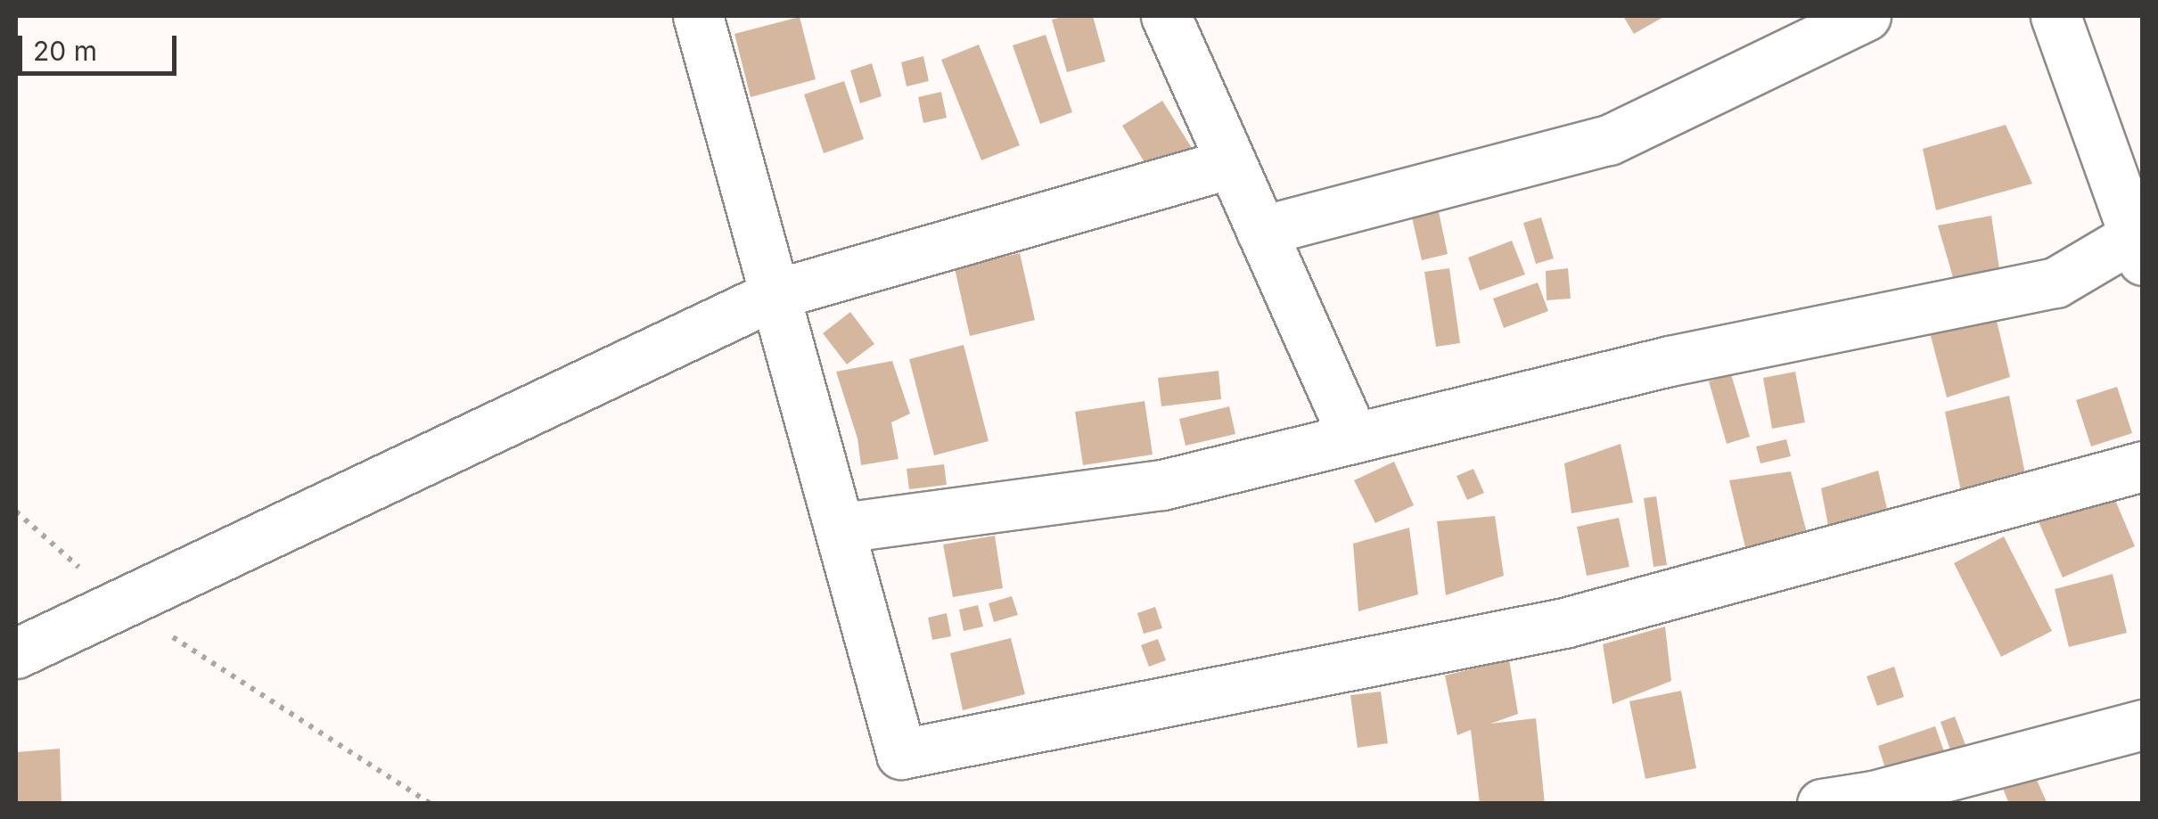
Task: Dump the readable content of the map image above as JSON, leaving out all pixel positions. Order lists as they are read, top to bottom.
{
  "scale_bar": "20 m"
}
